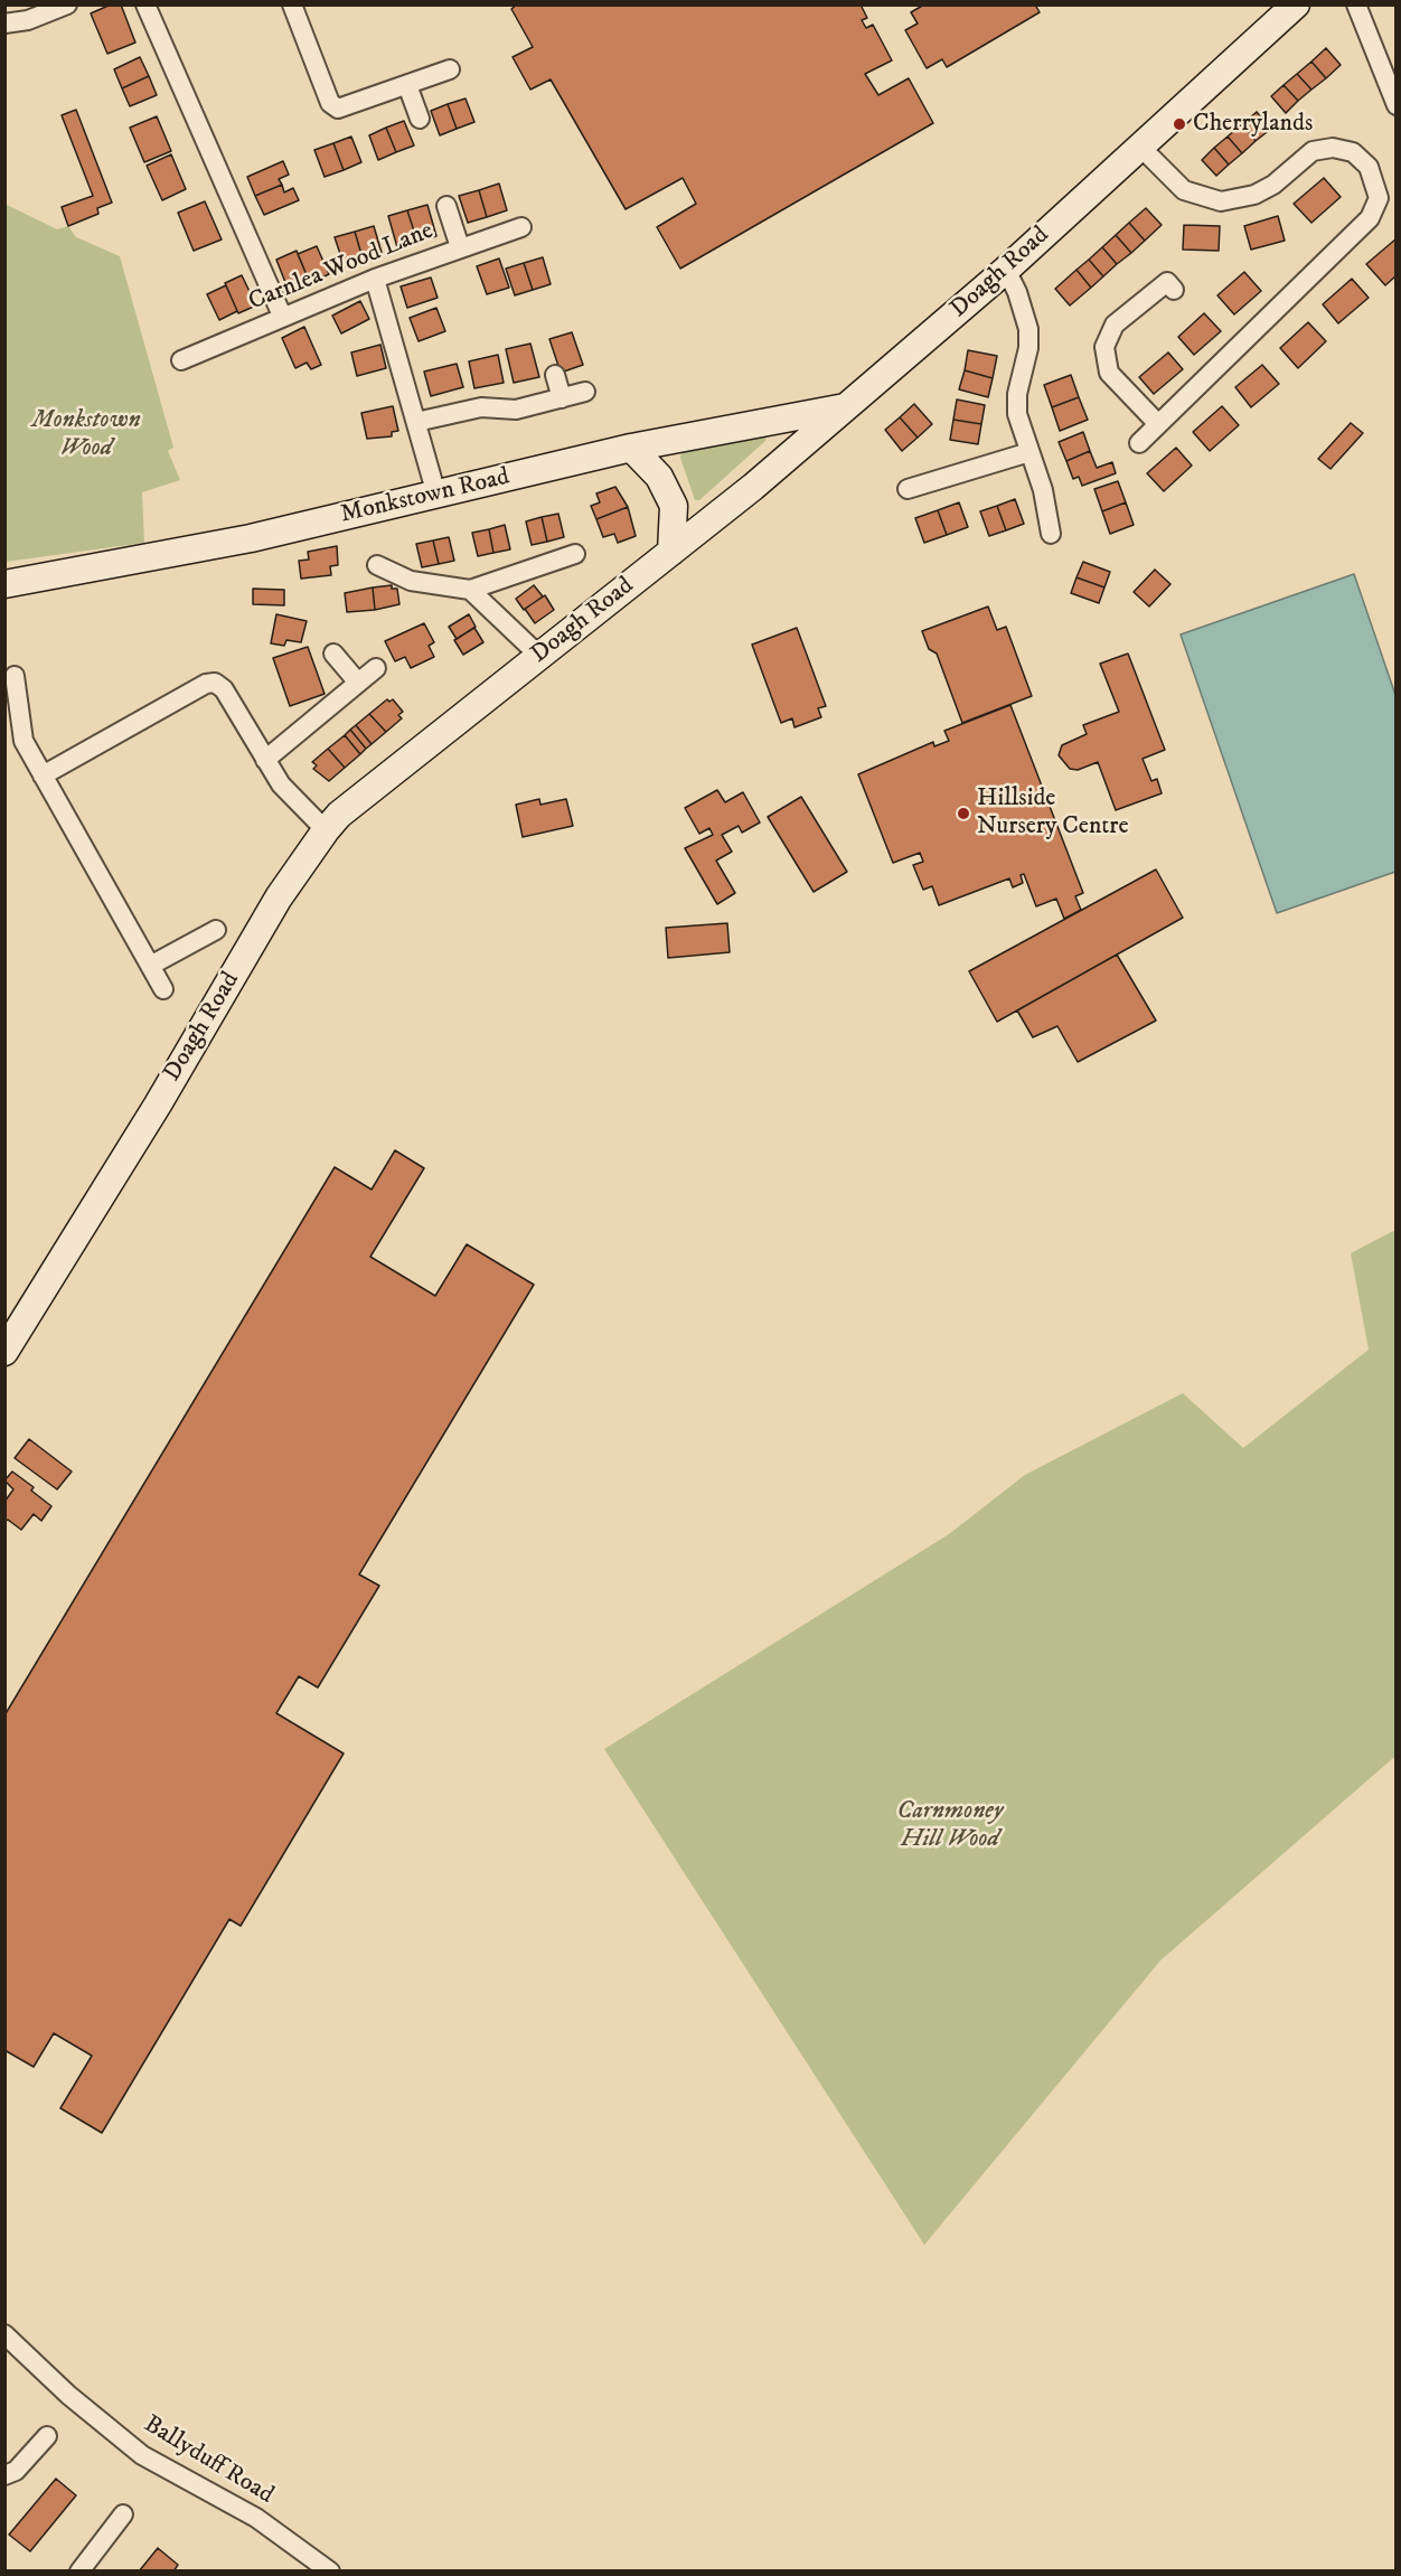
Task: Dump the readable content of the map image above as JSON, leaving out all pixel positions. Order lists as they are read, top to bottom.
{
  "streets": {
    "main road": ["Doagh Road", "Monkstown Road"],
    "street": ["Carnlea Wood Lane", "Ballyduff Road"]
  },
  "crossings": [
    ["Doagh Road", "Monkstown Road"]
  ],
  "parks": ["Monkstown Wood", "Carnmoney Hill Wood"],
  "places": ["Cherrylands", "Hillside Nursery Centre"]
}
